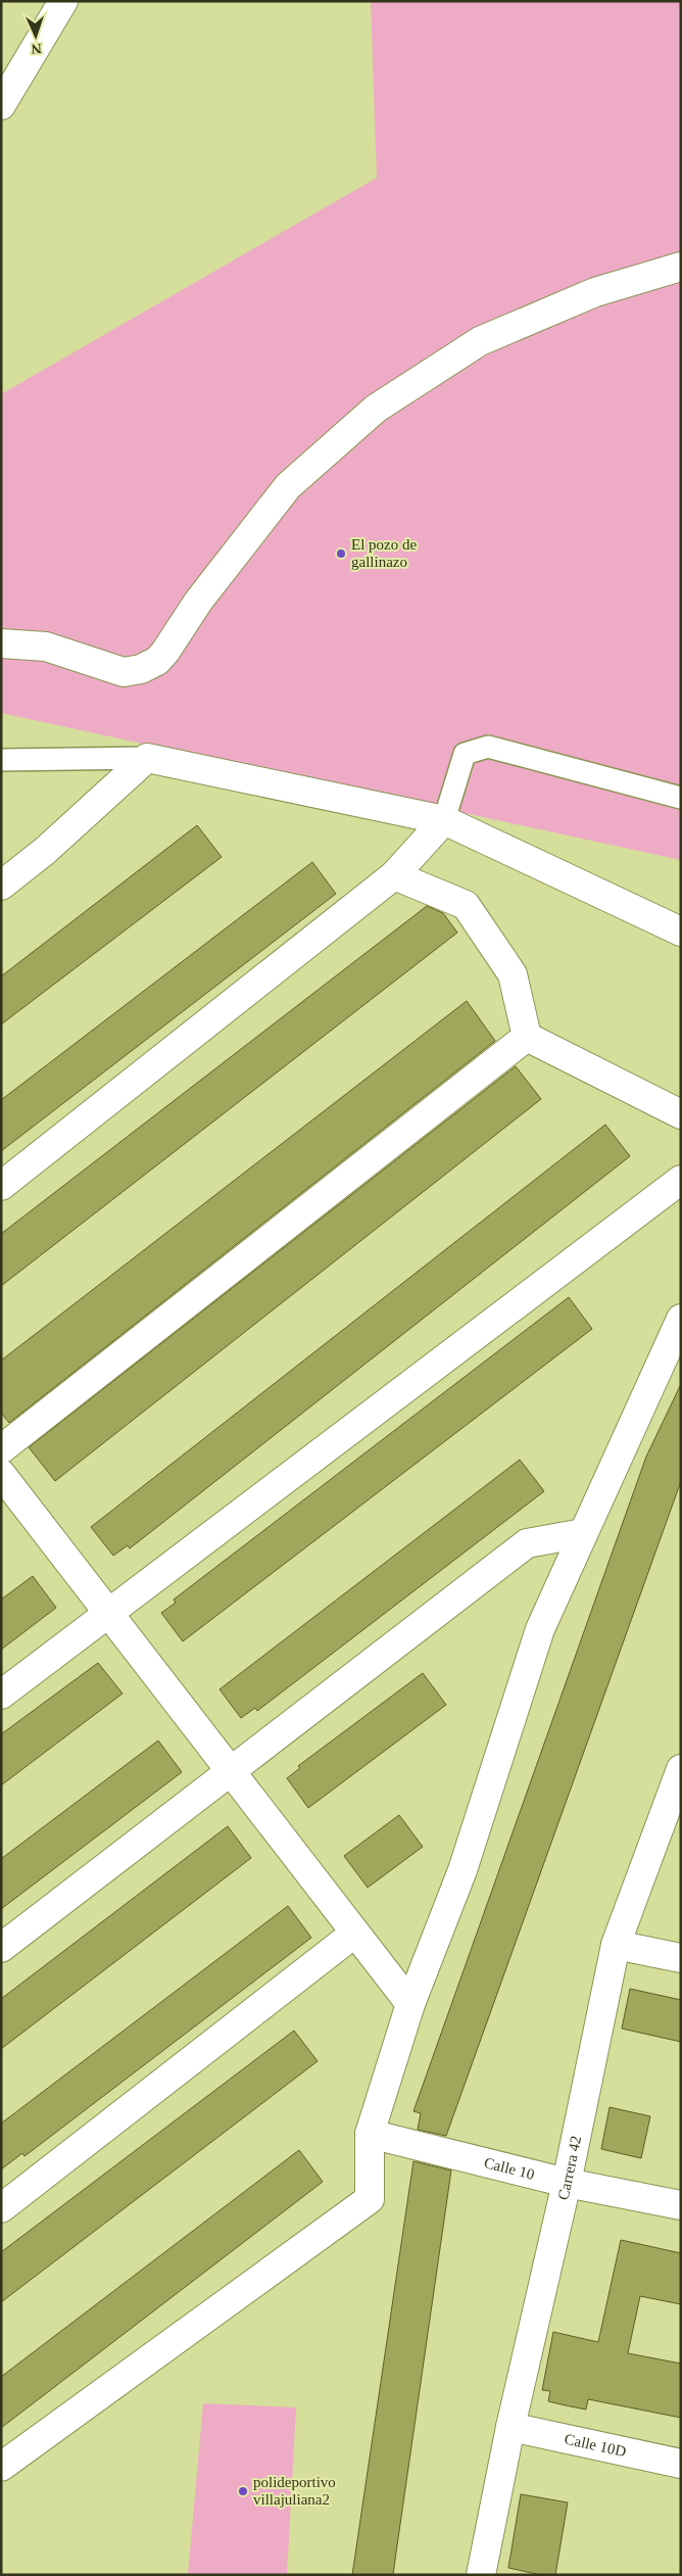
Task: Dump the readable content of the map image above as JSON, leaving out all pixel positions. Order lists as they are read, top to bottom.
{
  "streets": {
    "street": ["Calle 10", "Carrera 42", "Calle 10D"]
  },
  "crossings": [
    ["Calle 10", "Carrera 42"],
    ["Carrera 42", "Calle 10D"]
  ],
  "places": ["El pozo de gallinazo", "polideportivo villajuliana2"],
  "north": "bottom"
}
